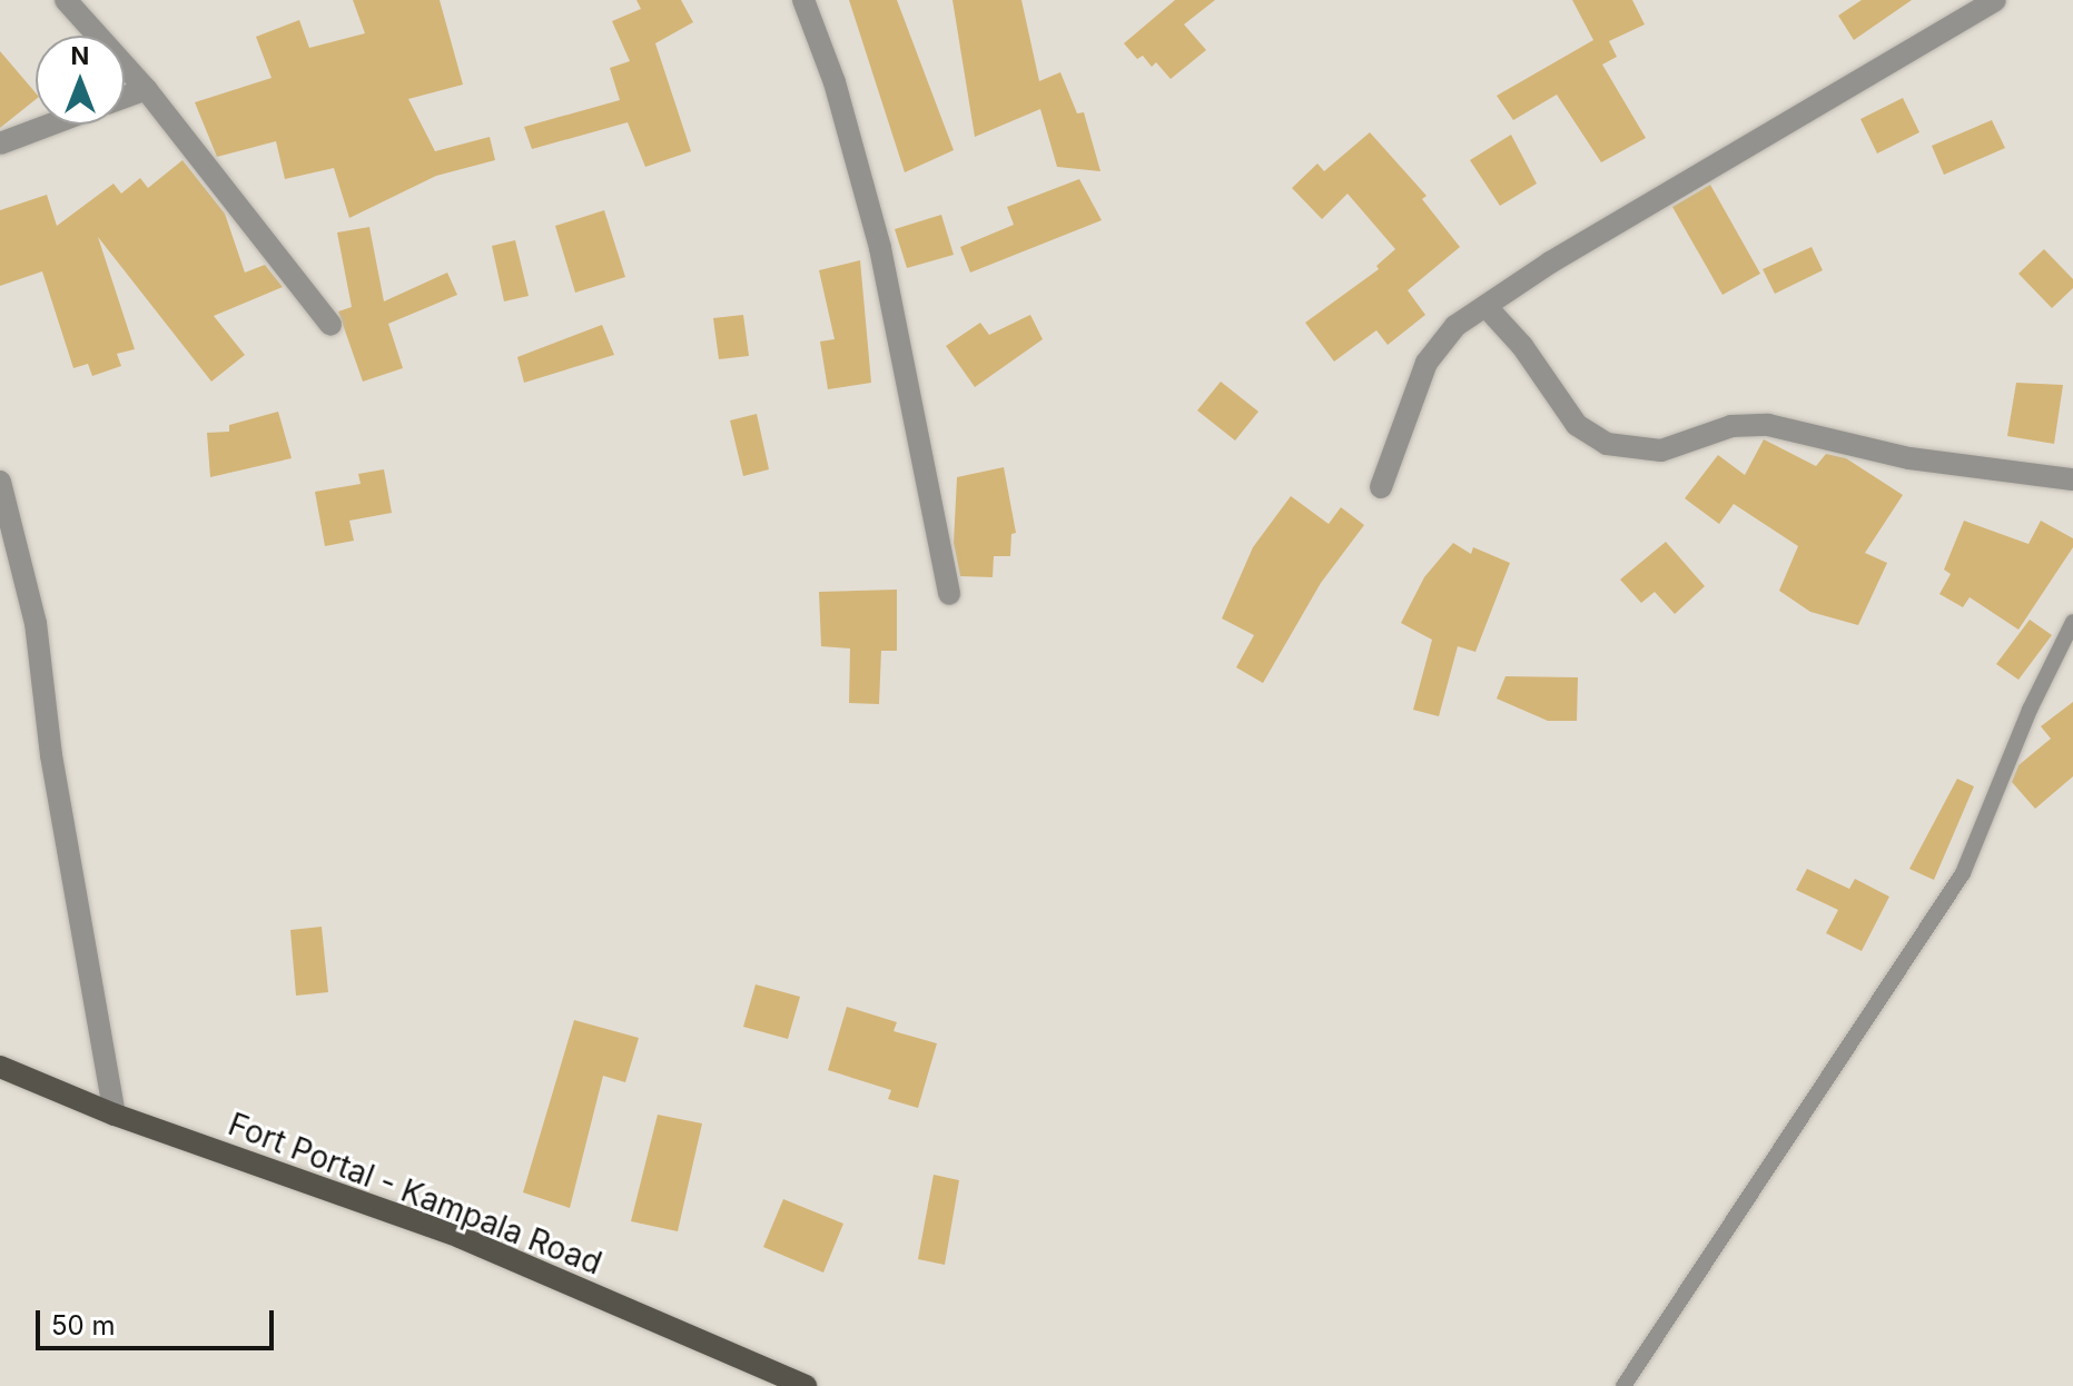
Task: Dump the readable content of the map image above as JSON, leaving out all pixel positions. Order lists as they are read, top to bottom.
{
  "streets": {
    "main road": ["Fort Portal - Kampala Road"]
  },
  "scale_bar": "50 m",
  "north": "top"
}
